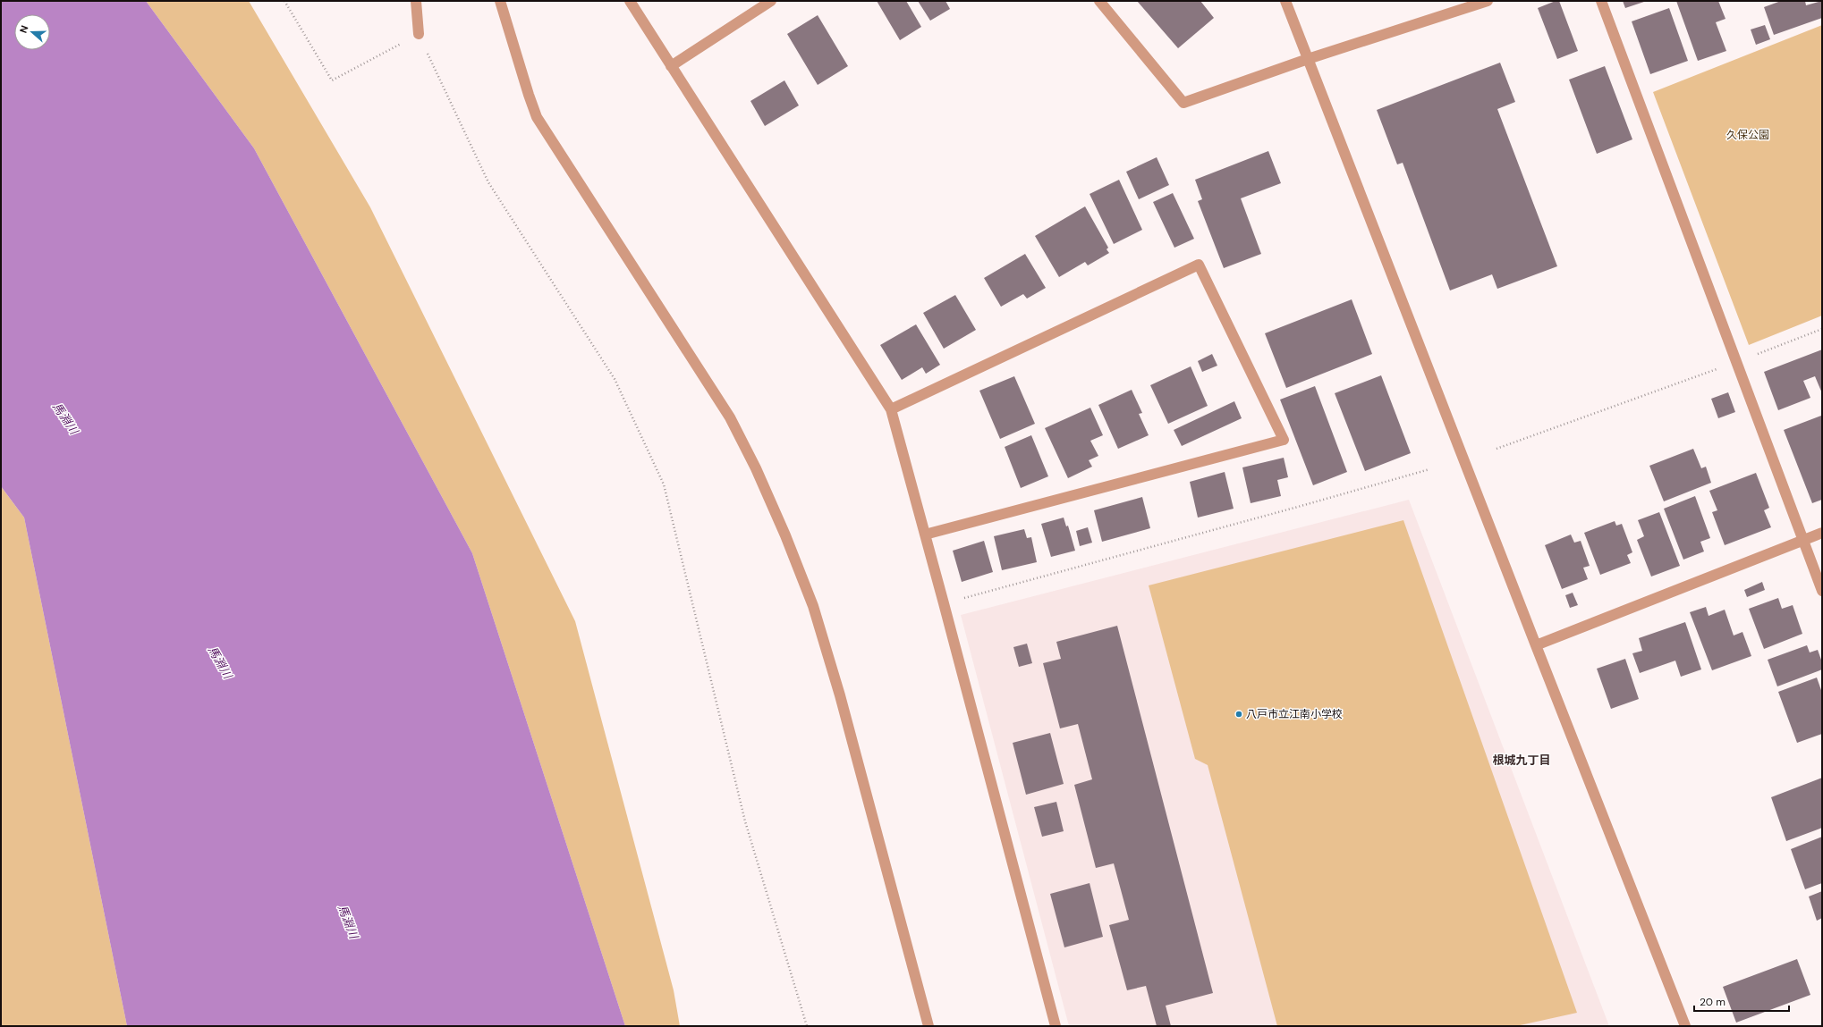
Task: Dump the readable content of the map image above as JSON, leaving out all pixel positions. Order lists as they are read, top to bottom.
{
  "districts": ["根城九丁目"],
  "water": ["馬淵川"],
  "parks": ["久保公園"],
  "places": ["八戸市立江南小学校"],
  "scale_bar": "20 m",
  "north": "left"
}
